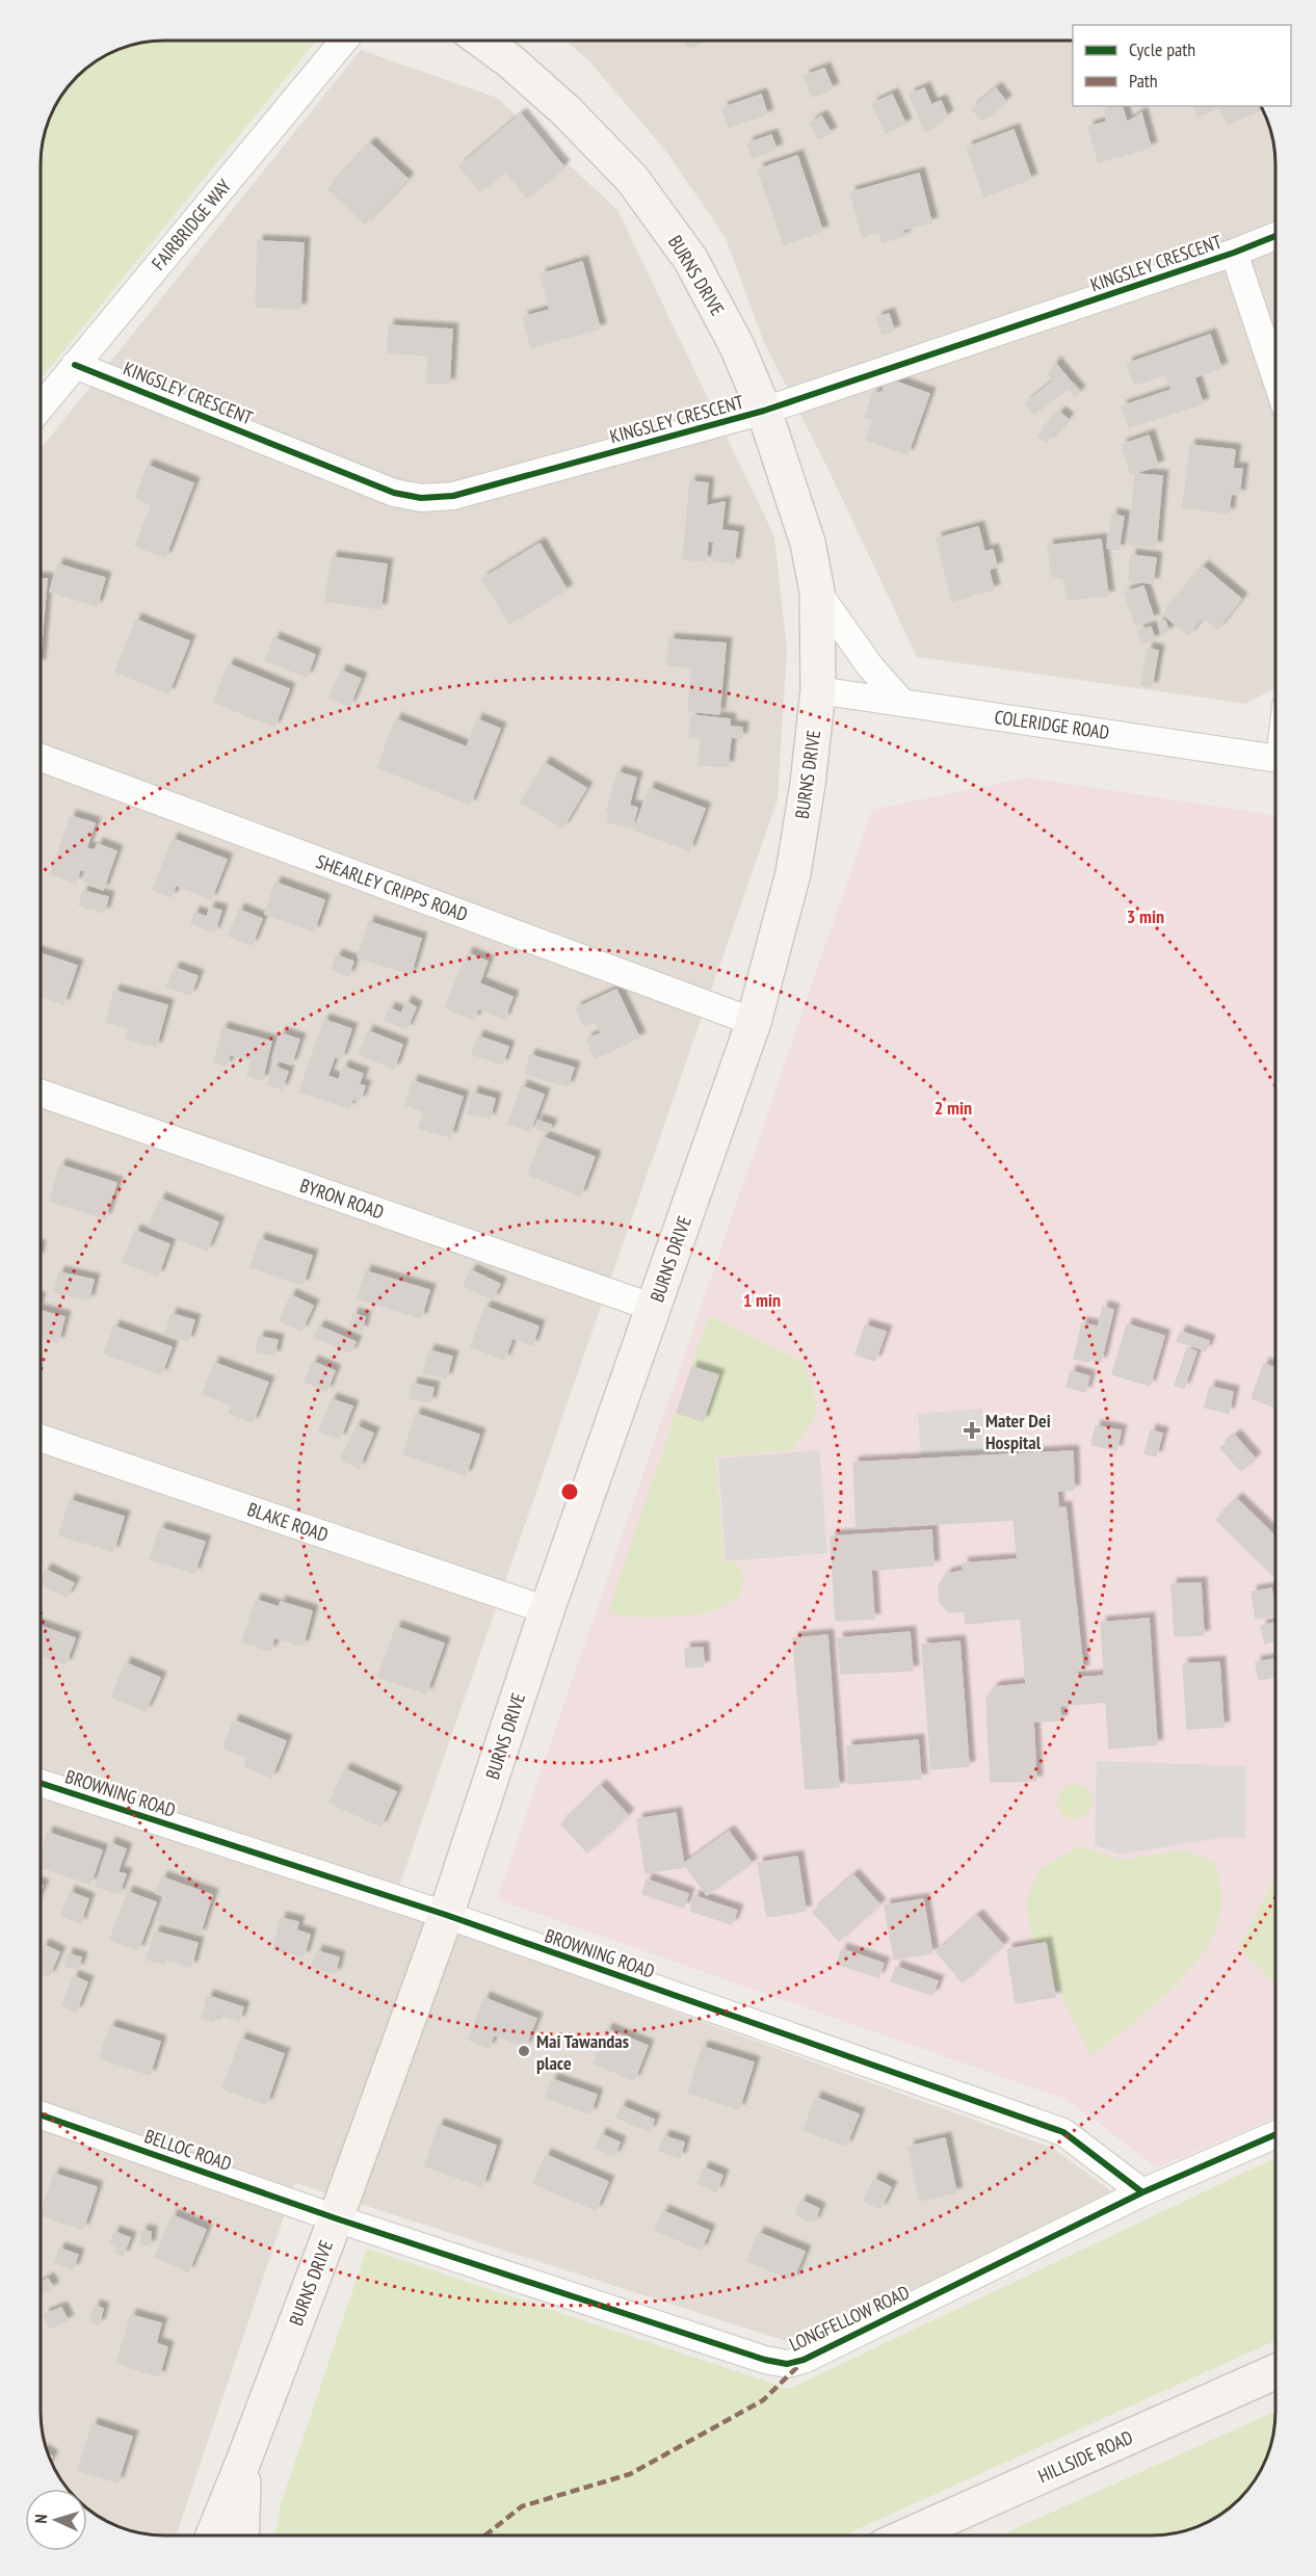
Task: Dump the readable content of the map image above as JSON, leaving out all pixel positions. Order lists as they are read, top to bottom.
{
  "streets": {
    "main road": ["BURNS DRIVE", "HILLSIDE ROAD"],
    "street": [
      "FAIRBRIDGE WAY",
      "KINGSLEY CRESCENT",
      "COLERIDGE ROAD",
      "SHEARLEY CRIPPS ROAD",
      "BYRON ROAD",
      "BLAKE ROAD",
      "BROWNING ROAD",
      "BELLOC ROAD",
      "LONGFELLOW ROAD"
    ]
  },
  "crossings": [
    ["FAIRBRIDGE WAY", "KINGSLEY CRESCENT"],
    ["KINGSLEY CRESCENT", "BURNS DRIVE"],
    ["BURNS DRIVE", "COLERIDGE ROAD"],
    ["BURNS DRIVE", "SHEARLEY CRIPPS ROAD"],
    ["BURNS DRIVE", "BYRON ROAD"],
    ["BURNS DRIVE", "BLAKE ROAD"],
    ["BURNS DRIVE", "BROWNING ROAD"],
    ["BURNS DRIVE", "BELLOC ROAD"],
    ["BURNS DRIVE", "LONGFELLOW ROAD"],
    ["BROWNING ROAD", "LONGFELLOW ROAD"],
    ["BELLOC ROAD", "LONGFELLOW ROAD"]
  ],
  "places": {
    "health": ["Mater Dei Hospital"],
    "other": ["Mai Tawandas place"]
  },
  "legend": ["Cycle path", "Path"],
  "north": "left",
  "rings": ["3 min", "2 min", "1 min"]
}
